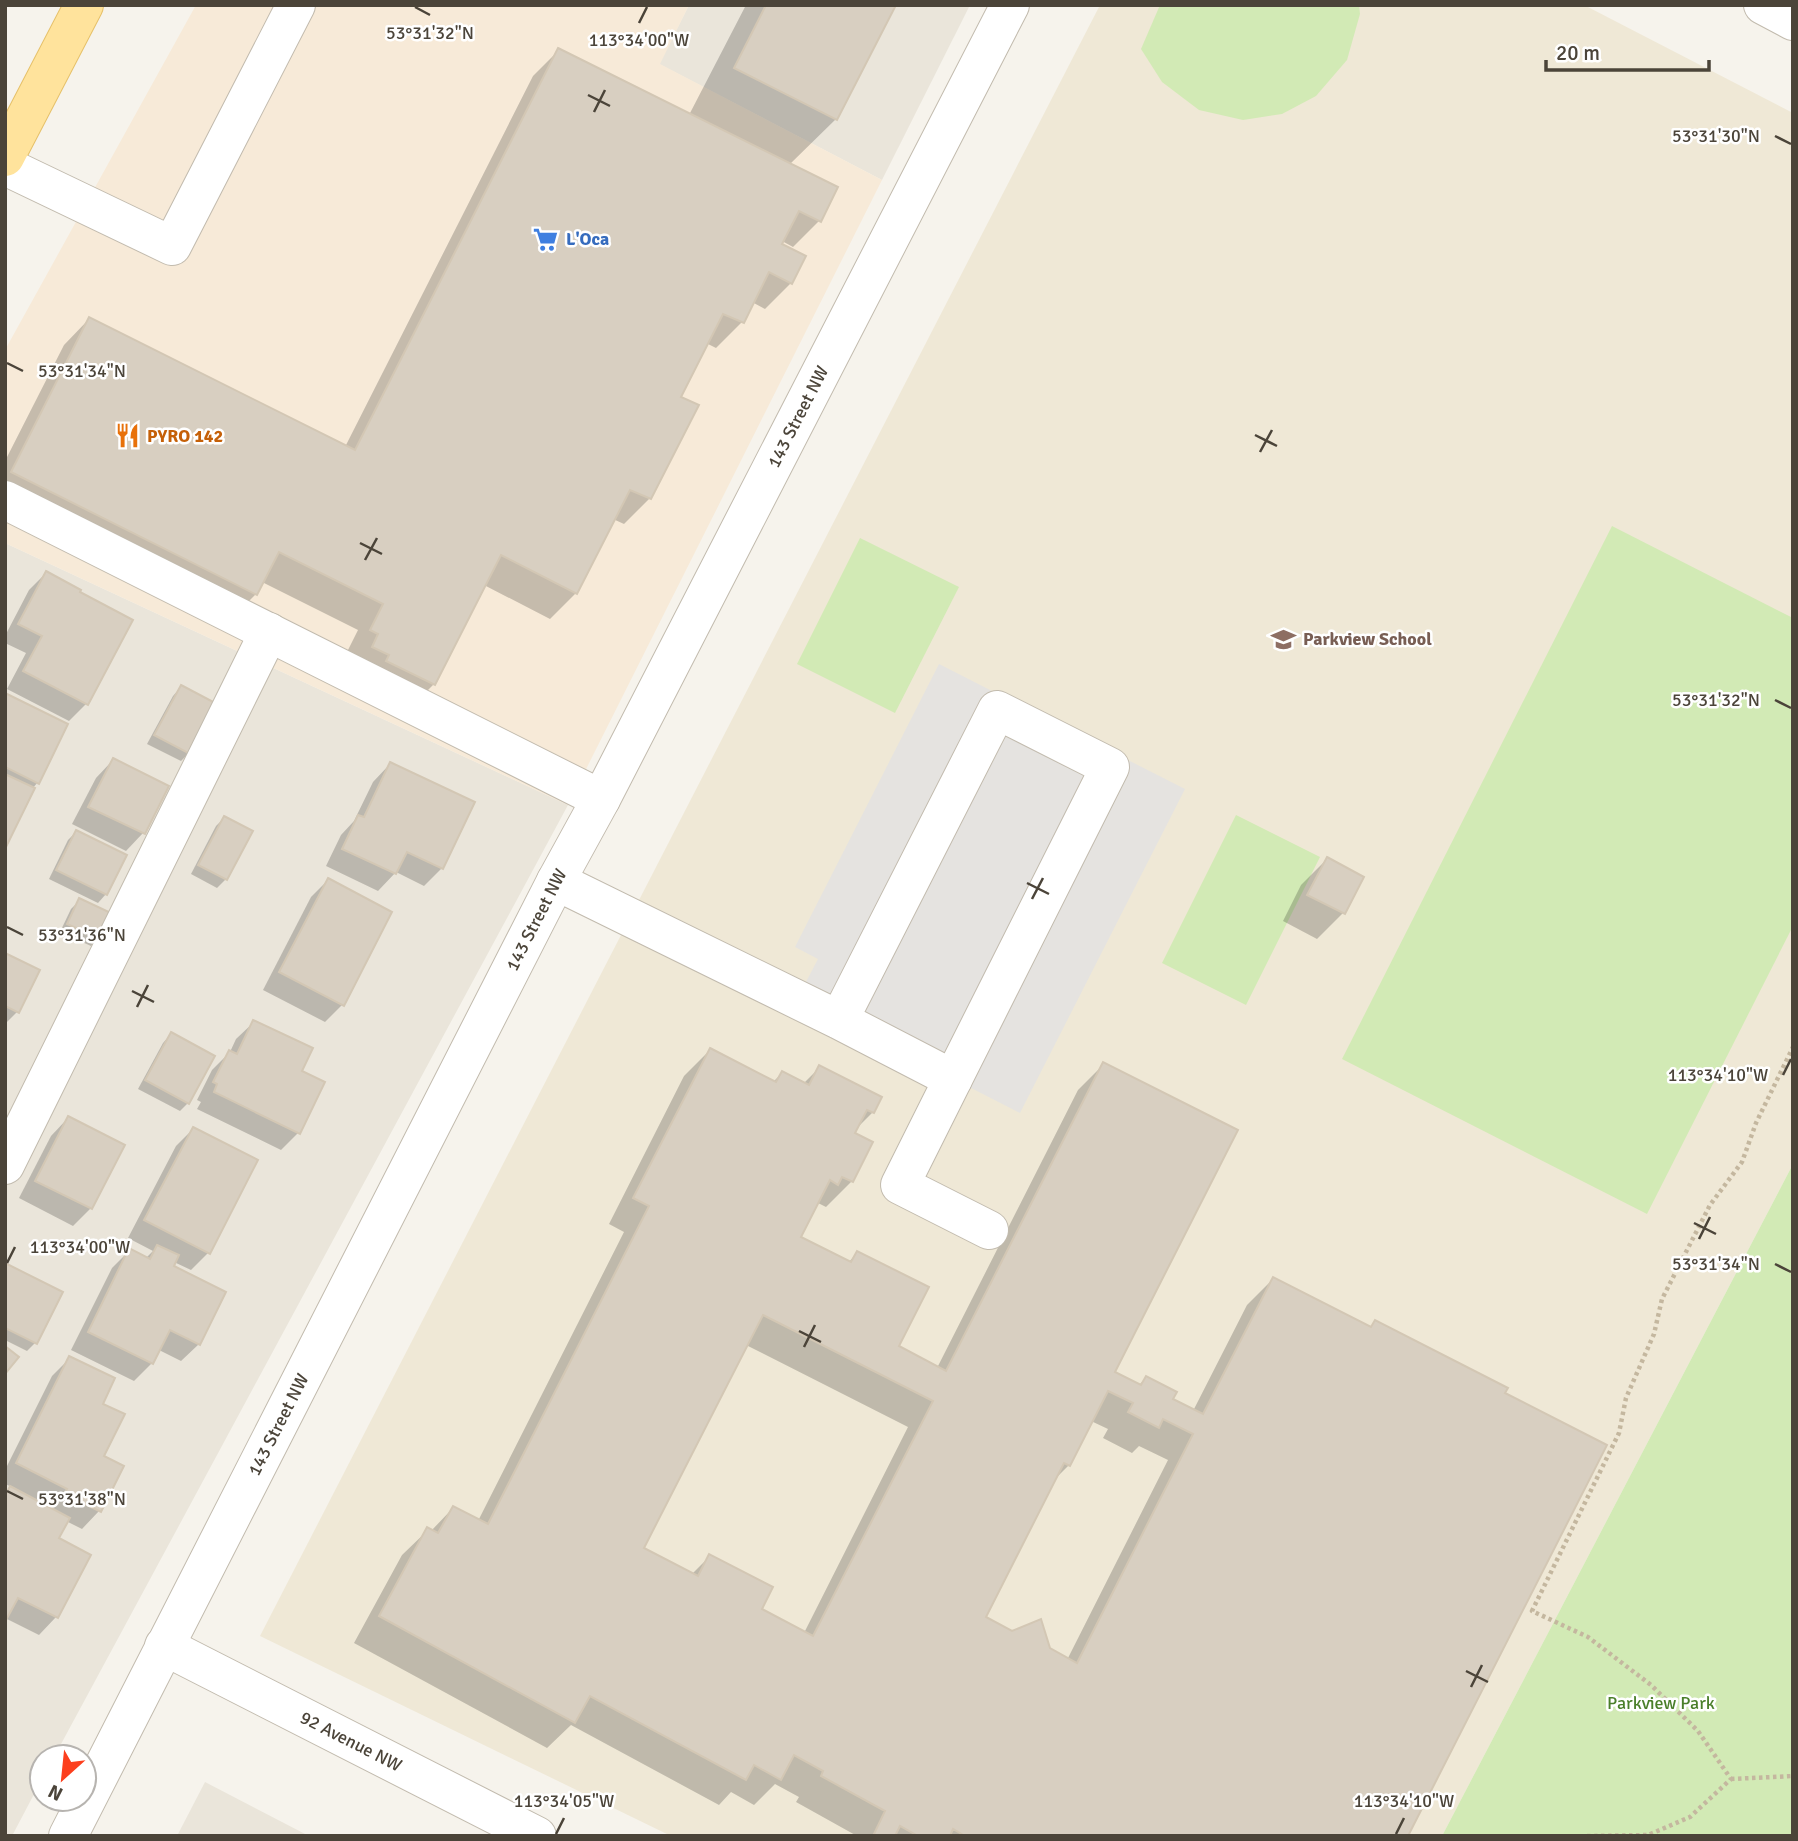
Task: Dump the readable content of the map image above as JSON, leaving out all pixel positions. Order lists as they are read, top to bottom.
{
  "streets": {
    "street": ["143 Street NW", "92 Avenue NW"]
  },
  "crossings": [
    ["143 Street NW", "92 Avenue NW"]
  ],
  "parks": ["Parkview Park"],
  "places": {
    "supermarket": ["L'Oca"],
    "restaurant": ["PYRO 142"],
    "school or university": ["Parkview School"]
  },
  "scale_bar": "20 m",
  "north": "bottom left",
  "coordinates": [
    "53°31'32\"N",
    "113°34'00\"W",
    "53°31'30\"N",
    "53°31'34\"N",
    "53°31'36\"N",
    "113°34'10\"W",
    "53°31'38\"N",
    "113°34'05\"W"
  ]
}
